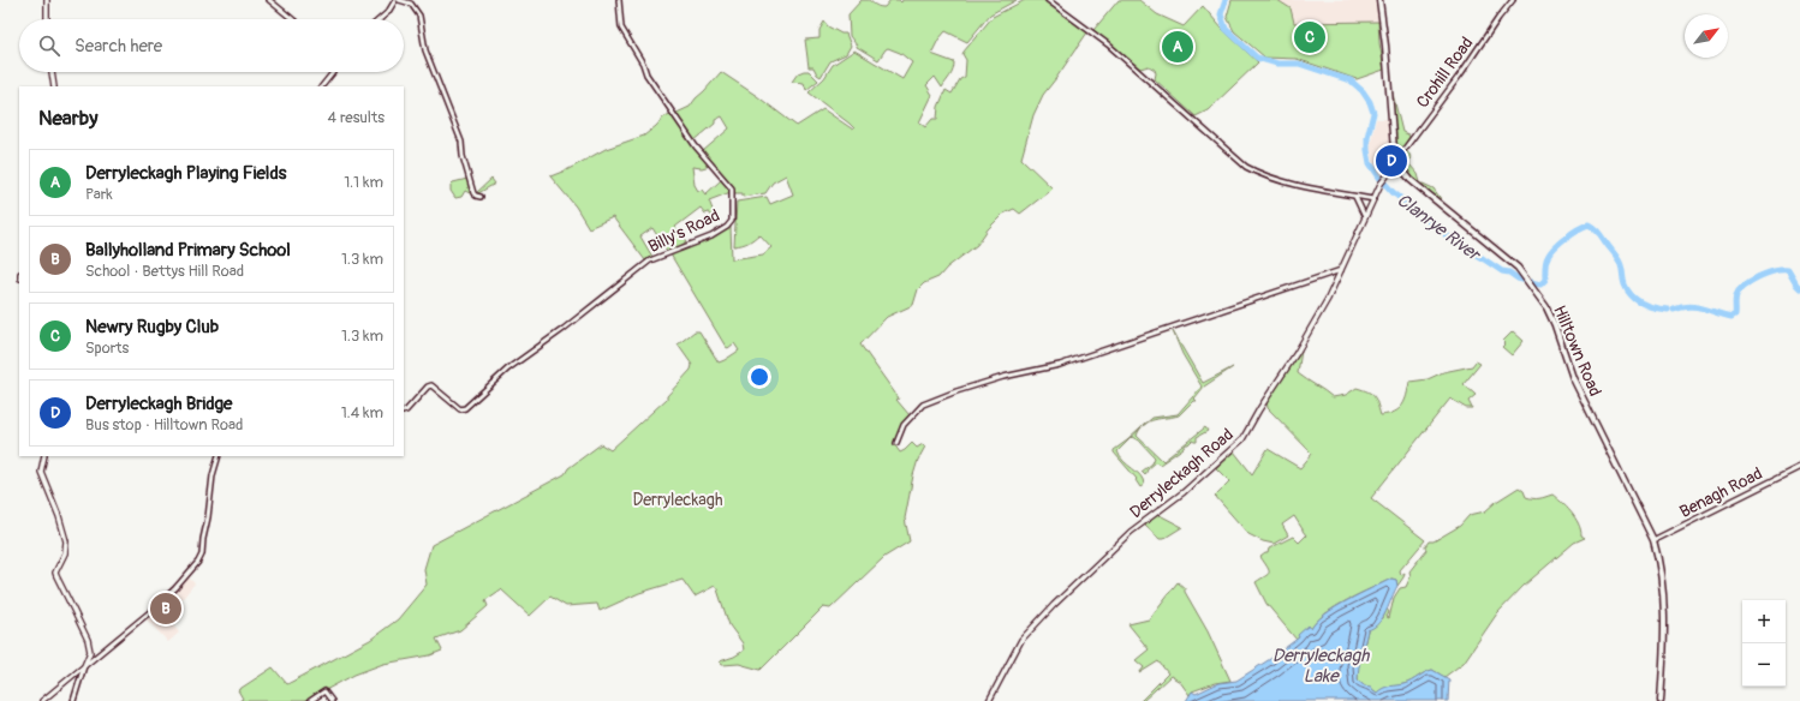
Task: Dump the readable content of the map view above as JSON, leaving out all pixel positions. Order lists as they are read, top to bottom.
{
  "streets": {
    "main road": ["Hilltown Road"],
    "street": [
      "Crohill Road",
      "Billy's Road",
      "Derryleckagh Road",
      "Benagh Road"
    ]
  },
  "crossings": [
    ["Crohill Road", "Hilltown Road"],
    ["Hilltown Road", "Derryleckagh Road"],
    ["Hilltown Road", "Benagh Road"]
  ],
  "water": ["Clanrye River", "Derryleckagh Lake"],
  "parks": ["Derryleckagh"],
  "north": "top right",
  "page": {
    "pins": [
      "C",
      "A",
      "D",
      "B"
    ],
    "search": "Search here",
    "heading": ["Nearby", "4 results"],
    "list": [
      {
        "mark": "A",
        "name": "Derryleckagh Playing Fields",
        "note": "Park",
        "value": "1.1 km"
      },
      {
        "mark": "B",
        "name": "Ballyholland Primary School",
        "note": "School · Bettys Hill Road",
        "value": "1.3 km"
      },
      {
        "mark": "C",
        "name": "Newry Rugby Club",
        "note": "Sports",
        "value": "1.3 km"
      },
      {
        "mark": "D",
        "name": "Derryleckagh Bridge",
        "note": "Bus stop · Hilltown Road",
        "value": "1.4 km"
      }
    ],
    "map_buttons": ["+", "−"]
  }
}
